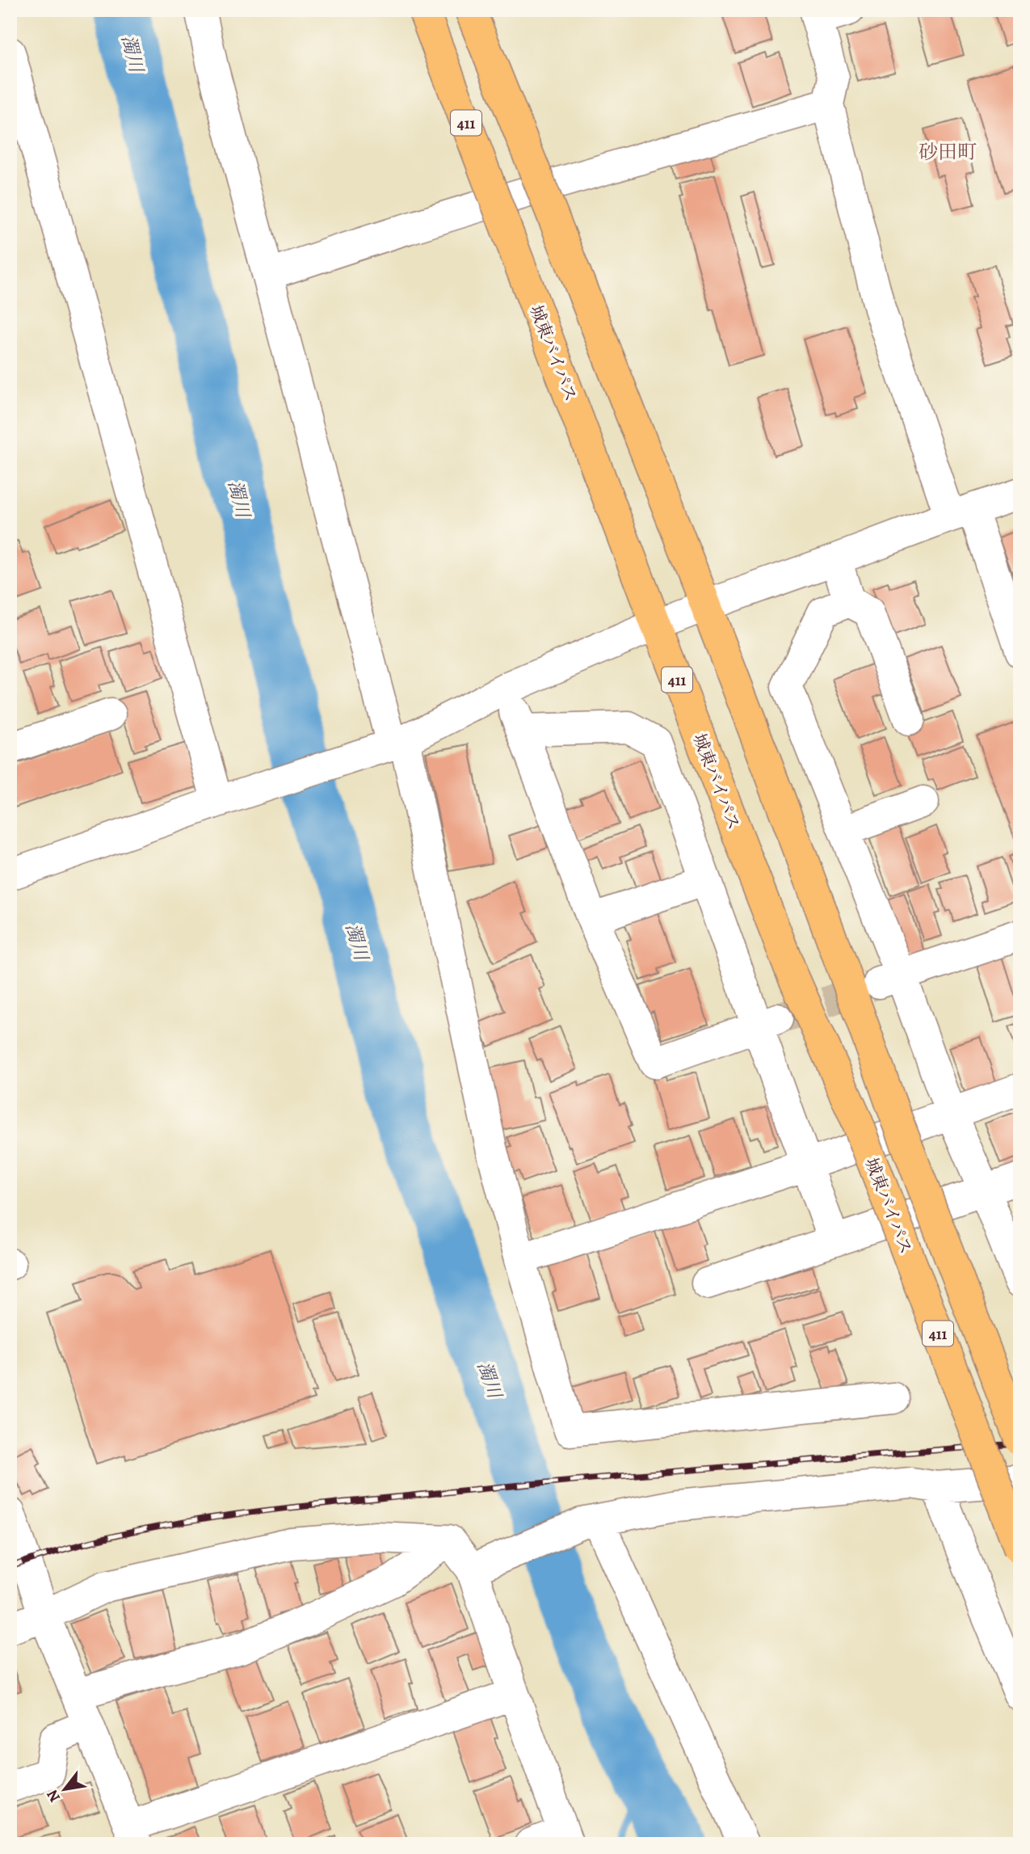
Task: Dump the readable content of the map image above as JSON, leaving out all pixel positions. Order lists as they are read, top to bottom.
{
  "streets": {
    "highway": ["411", "城東バイパス"]
  },
  "districts": ["砂田町"],
  "water": ["濁川"],
  "north": "bottom left"
}
